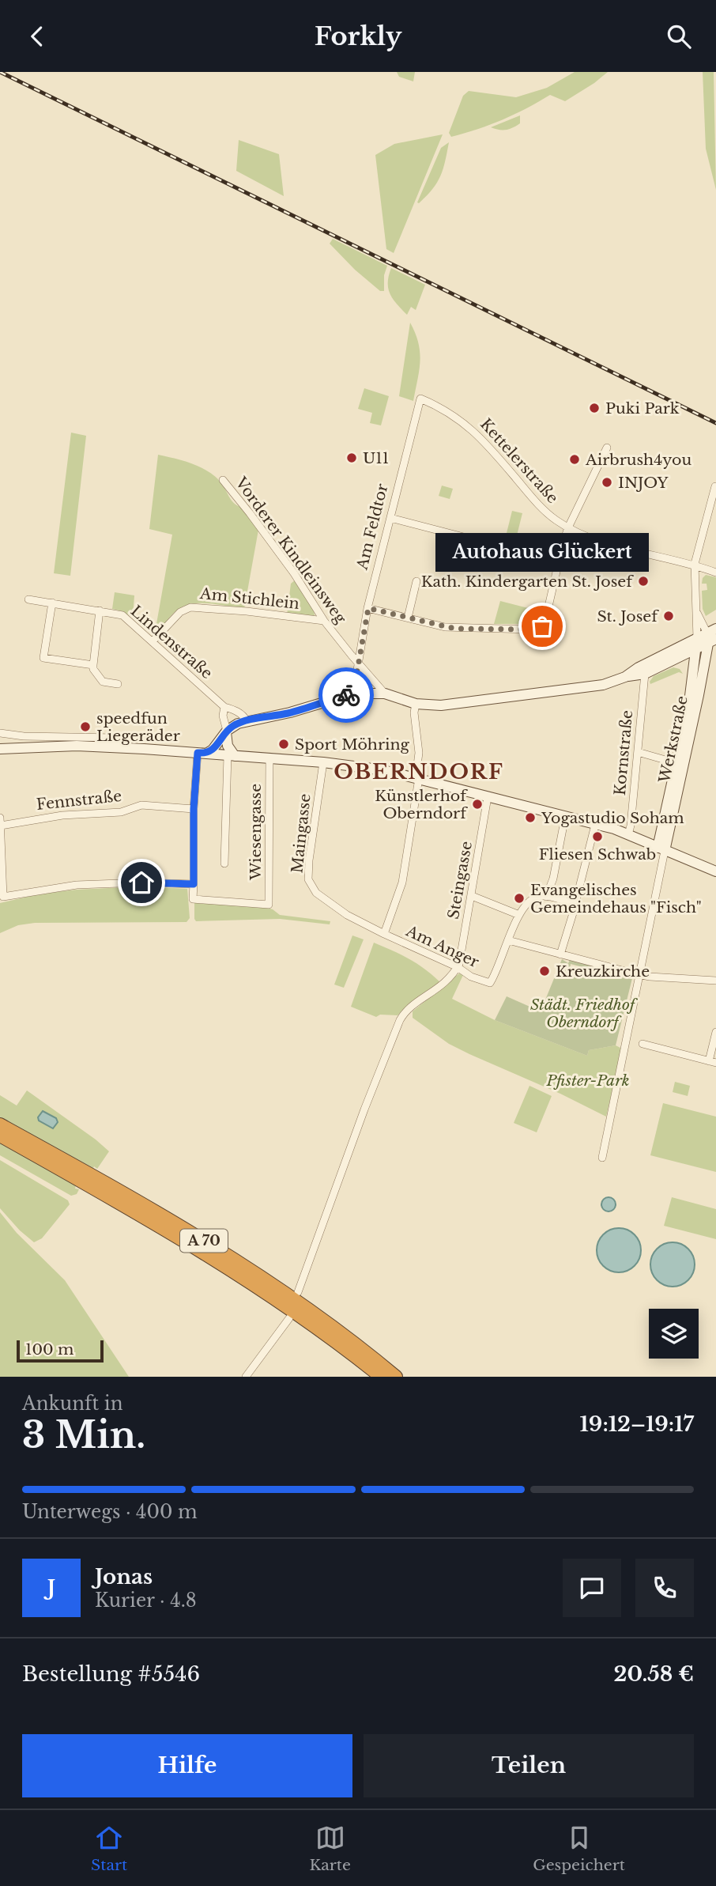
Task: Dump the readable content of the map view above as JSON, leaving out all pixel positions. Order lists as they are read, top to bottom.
{
  "streets": {
    "highway": ["A 70"],
    "main road": ["Werkstraße"],
    "street": [
      "Kettelerstraße",
      "Am Feldtor",
      "Vorderer Kindleinsweg",
      "Am Stichlein",
      "Lindenstraße",
      "Kornstraße",
      "Fennstraße",
      "Wiesengasse",
      "Maingasse",
      "Steingasse",
      "Am Anger"
    ]
  },
  "crossings": [
    ["Kettelerstraße", "Am Feldtor"],
    ["Am Feldtor", "Vorderer Kindleinsweg"],
    ["Vorderer Kindleinsweg", "Am Stichlein"],
    ["Am Stichlein", "Lindenstraße"],
    ["Maingasse", "Am Anger"],
    ["Steingasse", "Am Anger"]
  ],
  "districts": ["OBERNDORF"],
  "parks": ["Städt. Friedhof Oberndorf", "Pfister-Park"],
  "places": [
    "Puki Park",
    "U11",
    "Airbrush4you",
    "INJOY",
    "Kath. Kindergarten St. Josef",
    "St. Josef",
    "Autohaus Glückert",
    "speedfun Liegeräder",
    "Sport Möhring",
    "Künstlerhof Oberndorf",
    "Yogastudio Soham",
    "Fliesen Schwab",
    "Evangelisches Gemeindehaus \"Fisch\"",
    "Kreuzkirche"
  ],
  "scale_bar": "100 m",
  "page": {
    "header": "Forkly",
    "bubble": "Autohaus Glückert",
    "scale": "100 m",
    "heading": ["3 Min.", "Ankunft in", "19:12–19:17"],
    "panel": [
      "Jonas",
      "Kurier · 4.8",
      "Bestellung #5546",
      "20.58 €"
    ],
    "bar": "Unterwegs · 400 m",
    "round": "J",
    "buttons": ["Hilfe", "Teilen"],
    "tabs": ["Start", "Karte", "Gespeichert"]
  }
}
